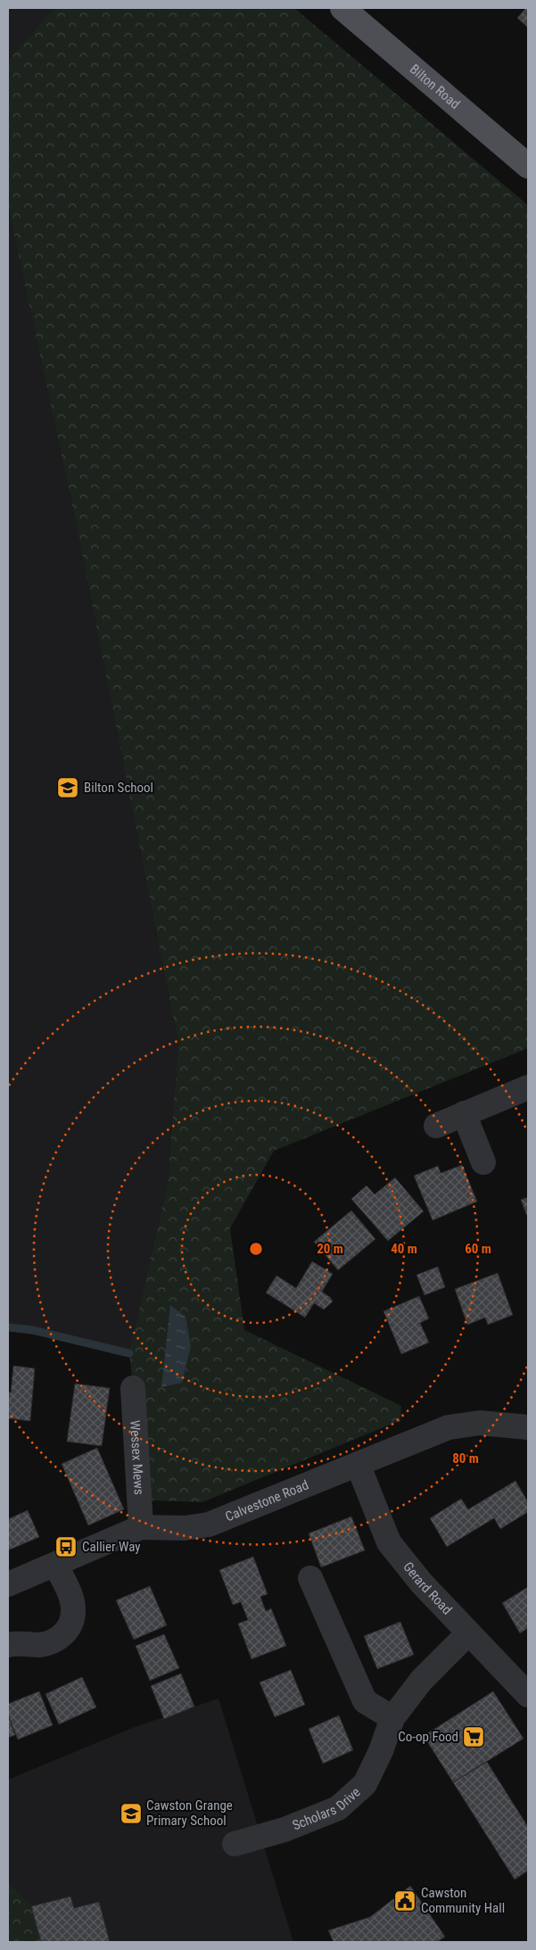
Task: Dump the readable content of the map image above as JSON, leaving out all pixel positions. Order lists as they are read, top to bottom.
{
  "streets": {
    "main road": ["Bilton Road"],
    "street": [
      "Wessex Mews",
      "Calvestone Road",
      "Gerard Road",
      "Scholars Drive"
    ]
  },
  "crossings": [
    ["Wessex Mews", "Calvestone Road"],
    ["Calvestone Road", "Gerard Road"],
    ["Gerard Road", "Scholars Drive"]
  ],
  "places": {
    "school or university": ["Bilton School", "Cawston Grange Primary School"],
    "bus stop": ["Callier Way"],
    "supermarket": ["Co-op Food"],
    "public building": ["Cawston Community Hall"]
  },
  "rings": [
    "20 m",
    "40 m",
    "60 m",
    "80 m"
  ]
}
